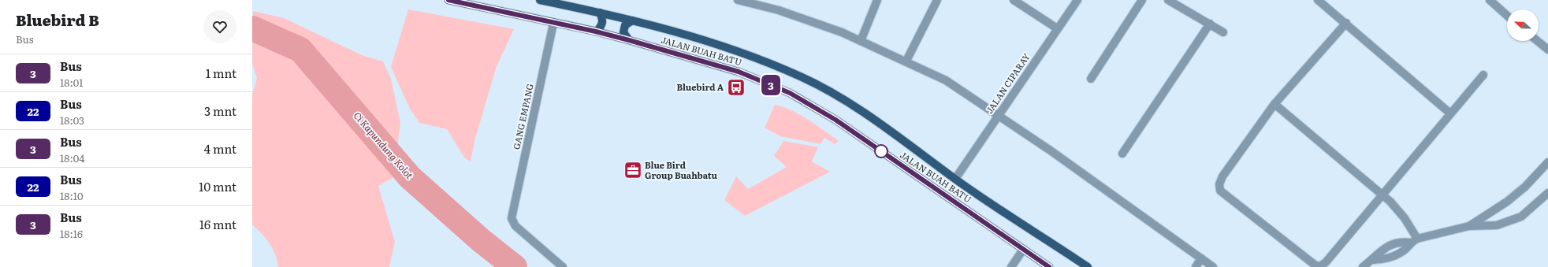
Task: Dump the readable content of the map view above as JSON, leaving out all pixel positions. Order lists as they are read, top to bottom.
{
  "streets": {
    "main road": ["JALAN BUAH BATU"],
    "street": ["JALAN CIPARAY", "GANG EMPANG"]
  },
  "crossings": [
    ["JALAN BUAH BATU", "JALAN CIPARAY"],
    ["JALAN BUAH BATU", "GANG EMPANG"]
  ],
  "water": ["Ci Kapundung Kolot"],
  "places": {
    "bus stop": ["Bluebird A"],
    "office": ["Blue Bird Group Buahbatu"]
  },
  "lines": ["bus line 3"],
  "north": "left",
  "page": {
    "heading": ["Bluebird B", "Bus"],
    "on_map": "3",
    "list": [
      {
        "mark": "3",
        "name": "Bus",
        "note": "18:01",
        "value": "1 mnt"
      },
      {
        "mark": "22",
        "name": "Bus",
        "note": "18:03",
        "value": "3 mnt"
      },
      {
        "mark": "3",
        "name": "Bus",
        "note": "18:04",
        "value": "4 mnt"
      },
      {
        "mark": "22",
        "name": "Bus",
        "note": "18:10",
        "value": "10 mnt"
      },
      {
        "mark": "3",
        "name": "Bus",
        "note": "18:16",
        "value": "16 mnt"
      }
    ]
  }
}
